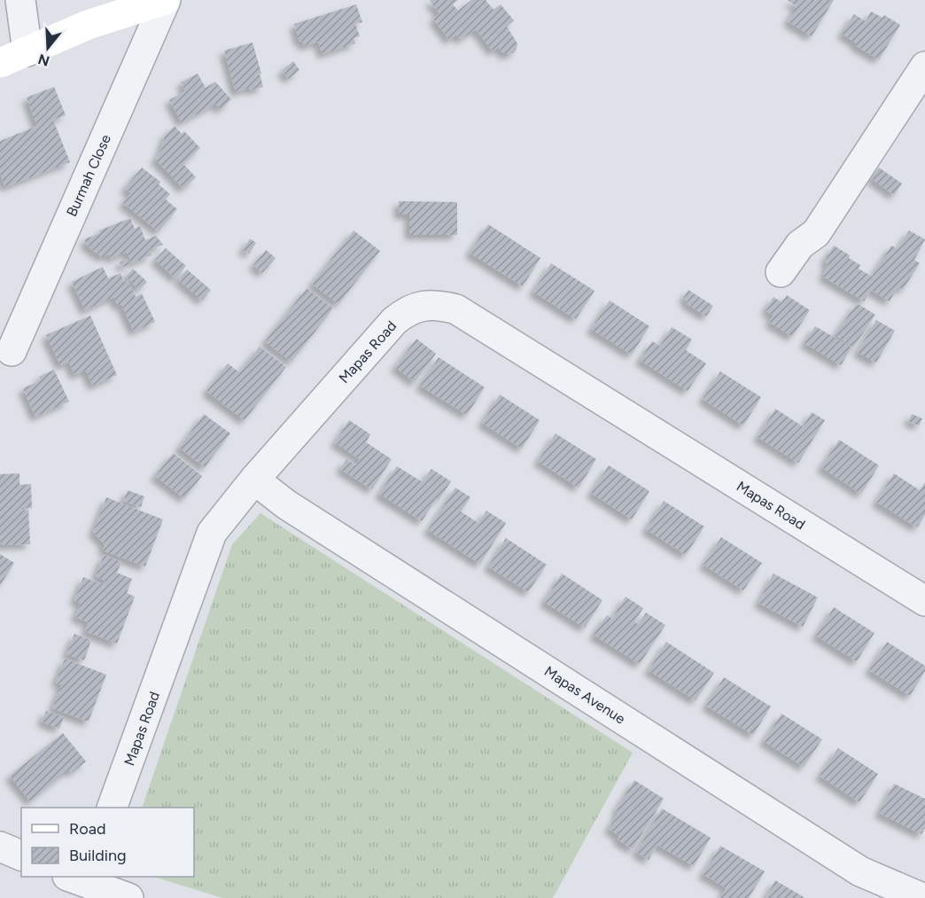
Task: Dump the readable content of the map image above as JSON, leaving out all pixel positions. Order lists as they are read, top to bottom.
{
  "streets": {
    "street": ["Burmah Close", "Mapas Road", "Mapas Avenue"]
  },
  "crossings": [
    ["Mapas Road", "Mapas Avenue"]
  ],
  "legend": ["Road", "Building"],
  "north": "bottom"
}
